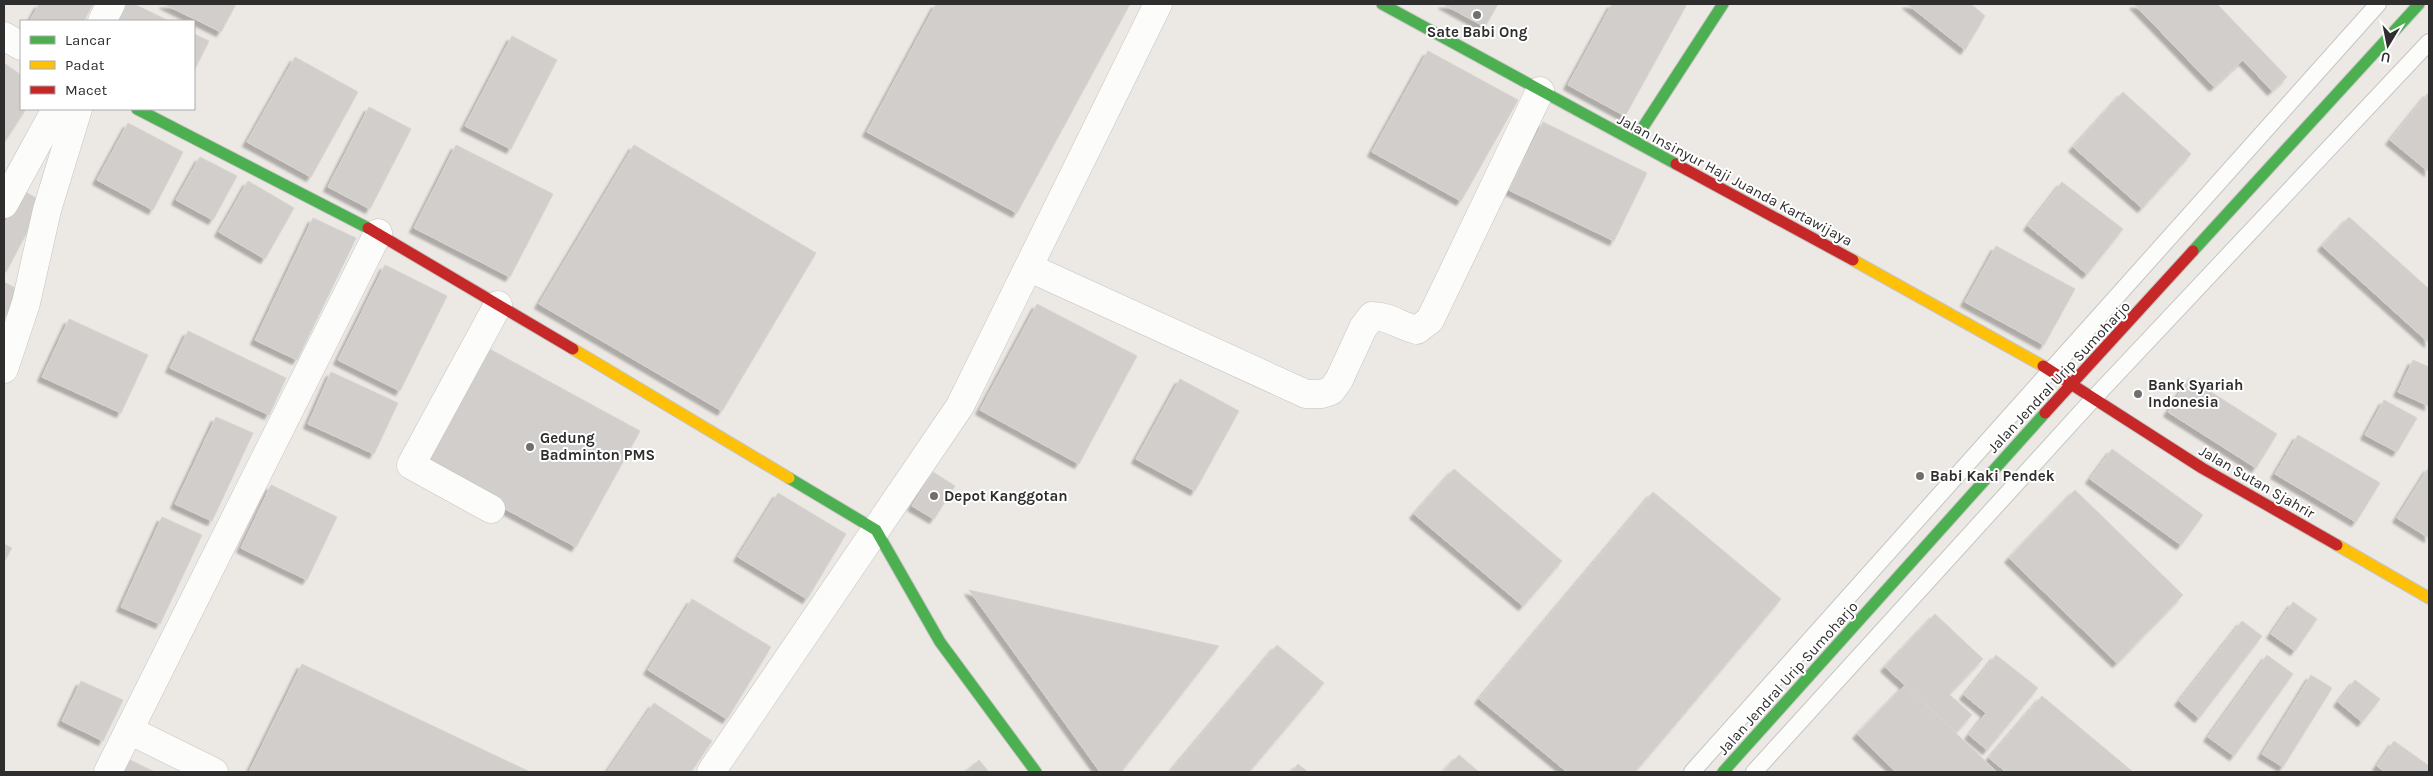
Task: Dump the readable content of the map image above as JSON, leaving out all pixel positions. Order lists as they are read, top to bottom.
{
  "streets": {
    "main road": ["Jalan Insinyur Haji Juanda Kartawijaya", "Jalan Jendral Urip Sumoharjo", "Jalan Sutan Sjahrir"]
  },
  "crossings": [
    ["Jalan Insinyur Haji Juanda Kartawijaya", "Jalan Jendral Urip Sumoharjo"],
    ["Jalan Insinyur Haji Juanda Kartawijaya", "Jalan Sutan Sjahrir"],
    ["Jalan Jendral Urip Sumoharjo", "Jalan Sutan Sjahrir"]
  ],
  "places": [
    "Sate Babi Ong",
    "Bank Syariah Indonesia",
    "Gedung Badminton PMS",
    "Babi Kaki Pendek",
    "Depot Kanggotan"
  ],
  "legend": ["Lancar", "Padat", "Macet"],
  "north": "bottom"
}
